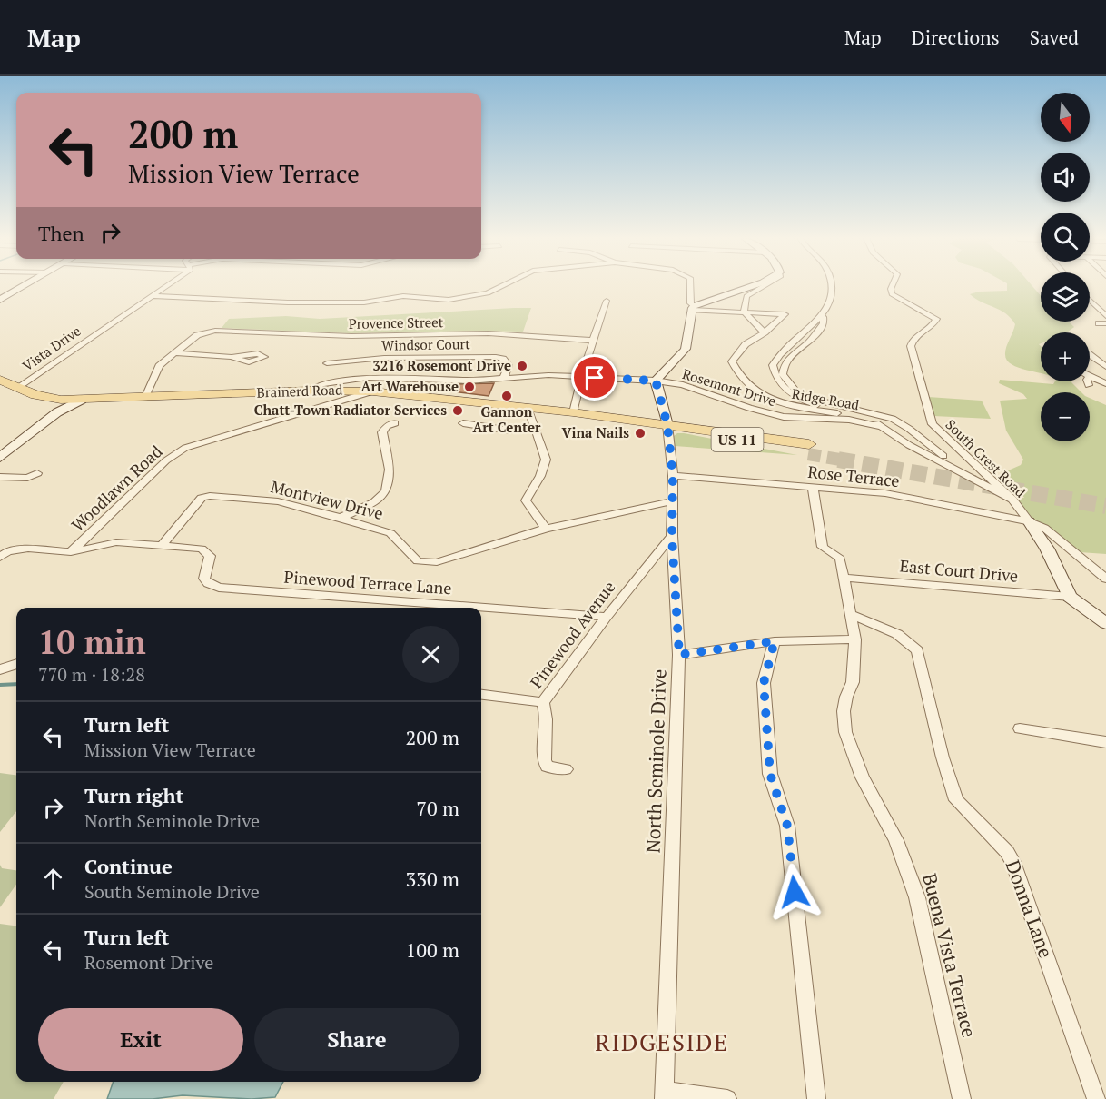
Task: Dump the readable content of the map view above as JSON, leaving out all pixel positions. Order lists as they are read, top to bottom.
{
  "streets": {
    "main road": ["Brainerd Road", "US 11"],
    "street": [
      "Provence Street",
      "Windsor Court",
      "Vista Drive",
      "Rosemont Drive",
      "Ridge Road",
      "South Crest Road",
      "Rose Terrace",
      "Woodlawn Road",
      "Montview Drive",
      "East Court Drive",
      "Pinewood Terrace Lane",
      "Pinewood Avenue",
      "North Seminole Drive",
      "Donna Lane",
      "Buena Vista Terrace"
    ]
  },
  "crossings": [
    ["Windsor Court", "Rosemont Drive"],
    ["Vista Drive", "Brainerd Road"],
    ["Rosemont Drive", "Brainerd Road"],
    ["Rosemont Drive", "Ridge Road"],
    ["Brainerd Road", "Woodlawn Road"],
    ["Brainerd Road", "North Seminole Drive"],
    ["Ridge Road", "South Crest Road"],
    ["South Crest Road", "Rose Terrace"],
    ["Rose Terrace", "North Seminole Drive"],
    ["Rose Terrace", "Buena Vista Terrace"],
    ["Montview Drive", "Pinewood Terrace Lane"],
    ["Montview Drive", "North Seminole Drive"],
    ["East Court Drive", "Buena Vista Terrace"],
    ["Pinewood Terrace Lane", "Pinewood Avenue"],
    ["Pinewood Avenue", "North Seminole Drive"],
    ["Donna Lane", "Buena Vista Terrace"]
  ],
  "districts": ["RIDGESIDE"],
  "places": [
    "3216 Rosemont Drive",
    "Art Warehouse",
    "Gannon Art Center",
    "Chatt-Town Radiator Services",
    "Vina Nails"
  ],
  "north": "bottom",
  "page": {
    "header": "Map",
    "nav": ["Map", "Directions", "Saved"],
    "map_buttons": ["+", "−"],
    "turn": ["200 m", "Mission View Terrace"],
    "then": "Then",
    "heading": ["10 min", "770 m · 18:28"],
    "list": [
      {
        "name": "Turn left",
        "note": "Mission View Terrace",
        "value": "200 m"
      },
      {
        "name": "Turn right",
        "note": "North Seminole Drive",
        "value": "70 m"
      },
      {
        "name": "Continue",
        "note": "South Seminole Drive",
        "value": "330 m"
      },
      {
        "name": "Turn left",
        "note": "Rosemont Drive",
        "value": "100 m"
      }
    ],
    "buttons": ["Exit", "Share"]
  }
}
